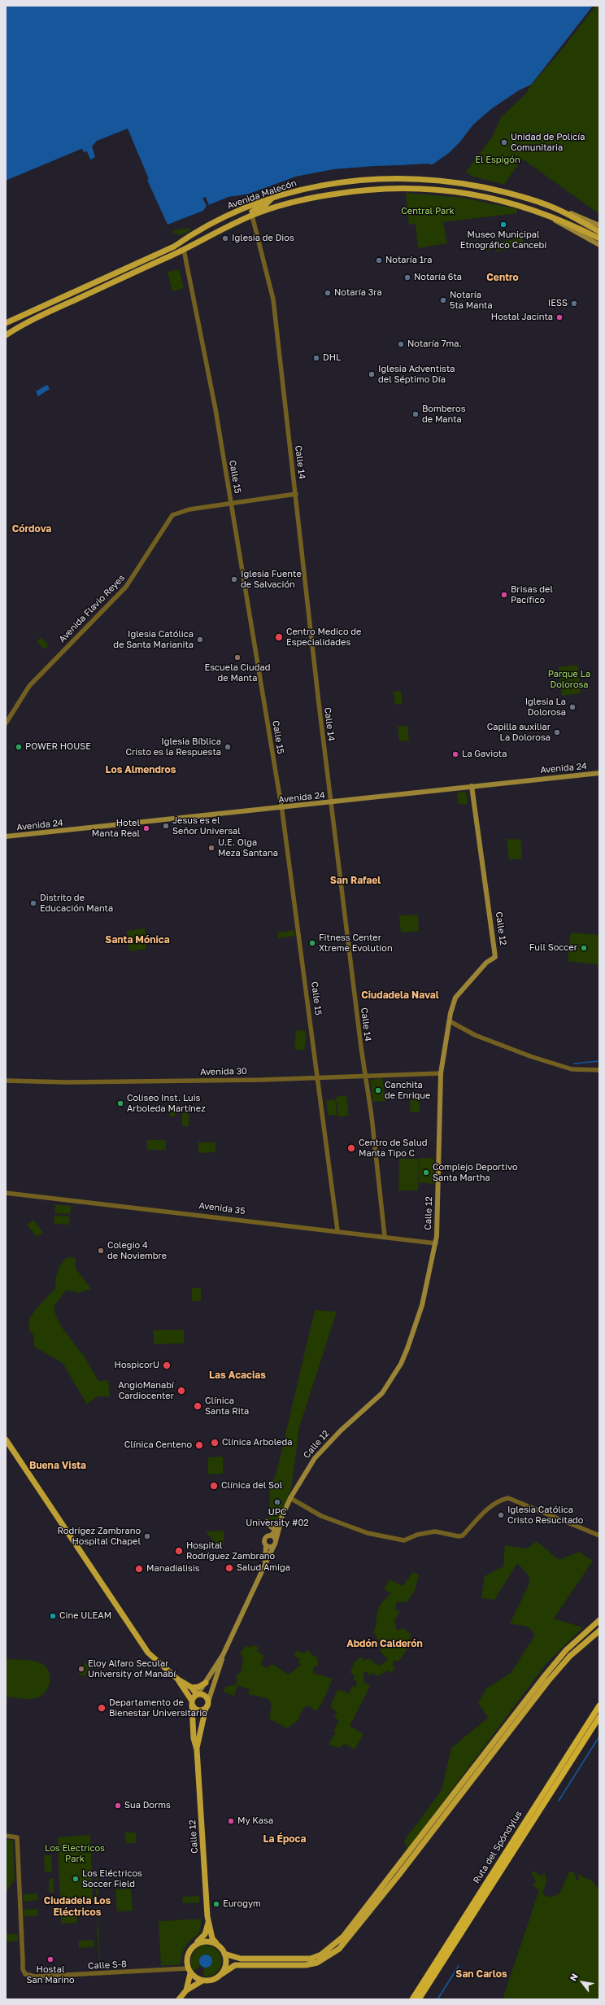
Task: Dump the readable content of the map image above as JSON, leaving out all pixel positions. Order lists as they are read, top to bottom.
{
  "streets": {
    "highway": ["Ruta del Spóndylus"],
    "main road": ["Avenida Malecón", "Avenida 24", "Calle 12"],
    "street": [
      "Calle 14",
      "Calle 15",
      "Avenida Flavio Reyes",
      "Avenida 30",
      "Avenida 35",
      "Calle S-8"
    ]
  },
  "crossings": [
    ["Avenida Malecón", "Calle 14"],
    ["Avenida Malecón", "Calle 15"],
    ["Calle 14", "Avenida Flavio Reyes"],
    ["Calle 14", "Avenida 24"],
    ["Calle 14", "Avenida 30"],
    ["Calle 14", "Avenida 35"],
    ["Calle 15", "Avenida Flavio Reyes"],
    ["Calle 15", "Avenida 24"],
    ["Calle 15", "Avenida 30"],
    ["Calle 15", "Avenida 35"],
    ["Avenida 24", "Calle 12"],
    ["Calle 12", "Avenida 30"],
    ["Calle 12", "Avenida 35"],
    ["Calle 12", "Calle S-8"]
  ],
  "districts": [
    "Centro",
    "Córdova",
    "Los Almendros",
    "San Rafael",
    "Santa Mónica",
    "Ciudadela Naval",
    "Las Acacias",
    "Buena Vista",
    "Abdón Calderón",
    "La Época",
    "Ciudadela Los Eléctricos",
    "San Carlos"
  ],
  "parks": [
    "El Espigón",
    "Central Park",
    "Parque La Dolorosa",
    "Los Electricos Park"
  ],
  "places": [
    "Unidad de Policía Comunitaria",
    "Museo Municipal Etnográfico Cancebí",
    "Iglesia de Dios",
    "Notaría 1ra",
    "Notaría 6ta",
    "Notaría 3ra",
    "Notaría 5ta Manta",
    "IESS",
    "Hostal Jacinta",
    "Notaría 7ma.",
    "DHL",
    "Iglesia Adventista del Séptimo Día",
    "Bomberos de Manta",
    "Iglesia Fuente de Salvación",
    "Brisas del Pacífico",
    "Centro Medico de Especialidades",
    "Iglesia Católica de Santa Marianita",
    "Escuela Ciudad de Manta",
    "Iglesia La Dolorosa",
    "Capilla auxiliar La Dolorosa",
    "POWER HOUSE",
    "Iglesia Bíblica Cristo es la Respuesta",
    "La Gaviota",
    "Jesus es el Señor Universal",
    "Hotel Manta Real",
    "U.E. Olga Meza Santana",
    "Distrito de Educación Manta",
    "Fitness Center Xtreme Evolution",
    "Full Soccer",
    "Canchita de Enrique",
    "Coliseo Inst. Luis Arboleda Martínez",
    "Centro de Salud Manta Tipo C",
    "Complejo Deportivo Santa Martha",
    "Colegio 4 de Noviembre",
    "HospicorU",
    "AngioManabí Cardiocenter",
    "Clínica Santa Rita",
    "Clínica Arboleda",
    "Clínica Centeno",
    "Clínica del Sol",
    "UPC University #02",
    "Iglesia Católica Cristo Resucitado",
    "Rodrígez Zambrano Hospital Chapel",
    "Hospital Rodríguez Zambrano",
    "Salud Amiga",
    "Manadialisis",
    "Cine ULEAM",
    "Eloy Alfaro Secular University of Manabí",
    "Departamento de Bienestar Universitario",
    "Sua Dorms",
    "My Kasa",
    "Los Eléctricos Soccer Field",
    "Eurogym",
    "Hostal San Marino"
  ],
  "north": "top left"
}
